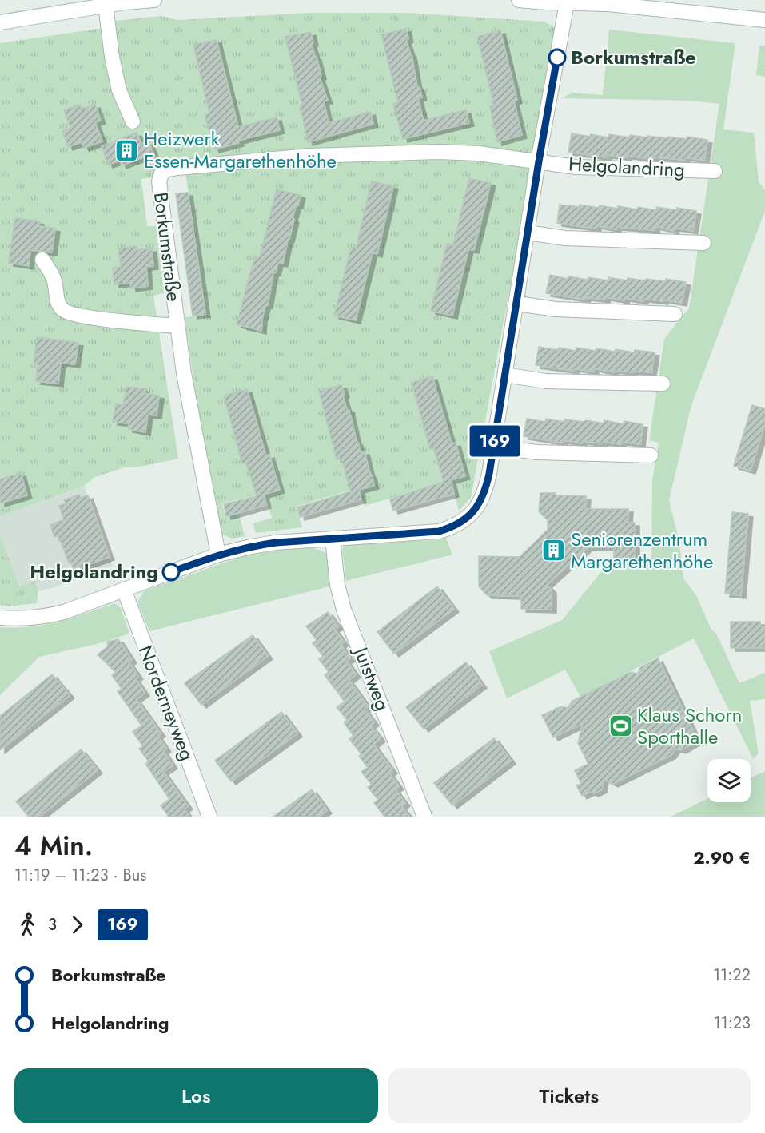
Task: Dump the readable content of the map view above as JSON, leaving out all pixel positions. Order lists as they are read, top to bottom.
{
  "streets": {
    "street": [
      "Helgolandring",
      "Borkumstraße",
      "Juistweg",
      "Norderneyweg"
    ]
  },
  "crossings": [
    ["Helgolandring", "Borkumstraße"],
    ["Helgolandring", "Juistweg"],
    ["Helgolandring", "Norderneyweg"]
  ],
  "places": {
    "other": ["Borkumstraße", "Helgolandring"],
    "building": ["Heizwerk Essen-Margarethenhöhe", "Seniorenzentrum Margarethenhöhe"],
    "sports": ["Klaus Schorn Sporthalle"]
  },
  "lines": ["bus line 169"],
  "page": {
    "on_map": "169",
    "heading": ["4 Min.", "11:19 – 11:23 · Bus", "2.90 €"],
    "legs": ["3", "169"],
    "list": [
      {
        "name": "Borkumstraße",
        "value": "11:22"
      },
      {
        "name": "Helgolandring",
        "value": "11:23"
      }
    ],
    "buttons": ["Los", "Tickets"]
  }
}
